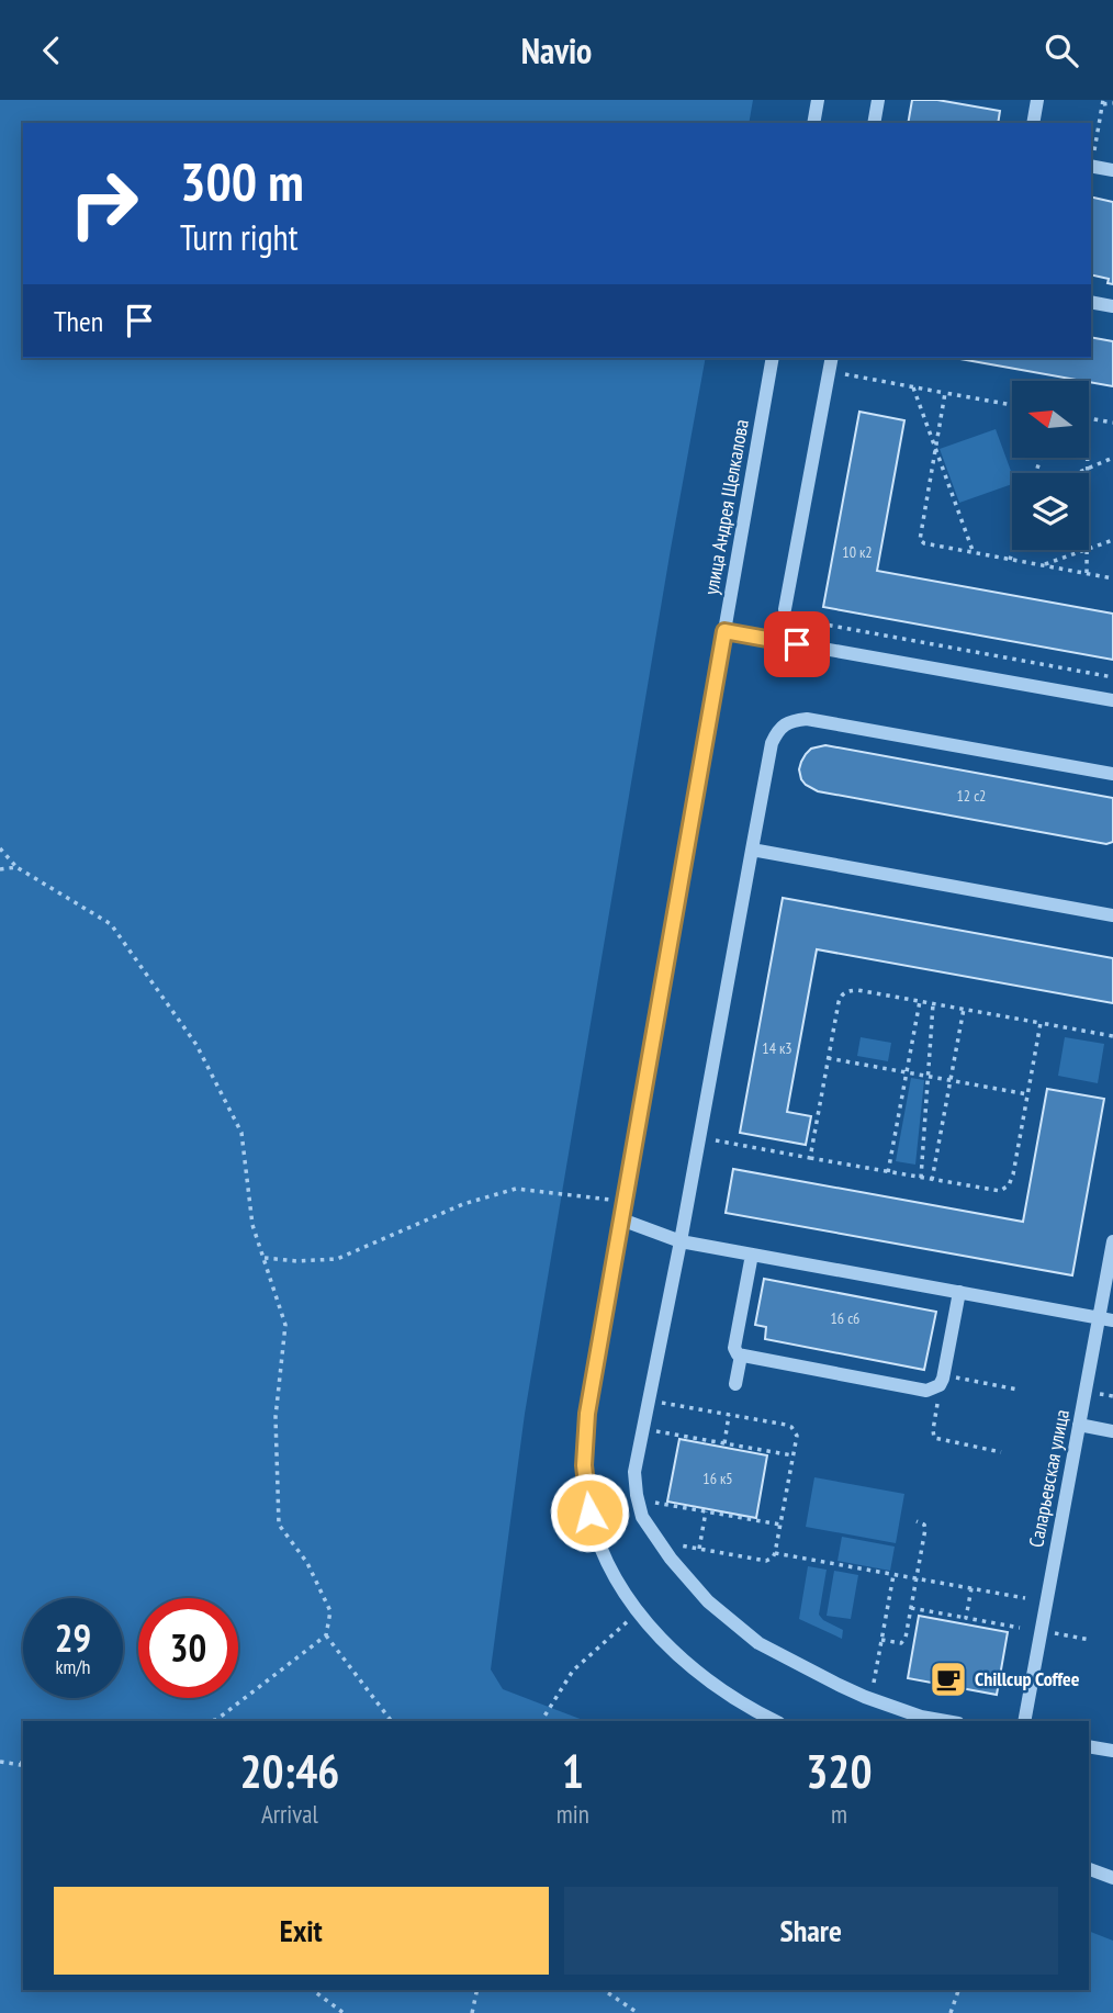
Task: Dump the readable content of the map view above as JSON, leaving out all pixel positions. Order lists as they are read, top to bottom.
{
  "streets": {
    "street": ["улица Андрея Щелкалова", "Саларьевская улица"]
  },
  "places": {
    "cafe": ["Chillcup Coffee"]
  },
  "house_numbers": [
    "10 к2",
    "12 с2",
    "14 к3",
    "16 с6",
    "16 к5"
  ],
  "north": "left",
  "page": {
    "header": "Navio",
    "turn": ["300 m", "Turn right"],
    "then": "Then",
    "speed": "29 km/h",
    "limit": "30",
    "eta": [
      "20:46",
      "Arrival",
      "1",
      "min",
      "320",
      "m"
    ],
    "buttons": ["Exit", "Share"]
  }
}
